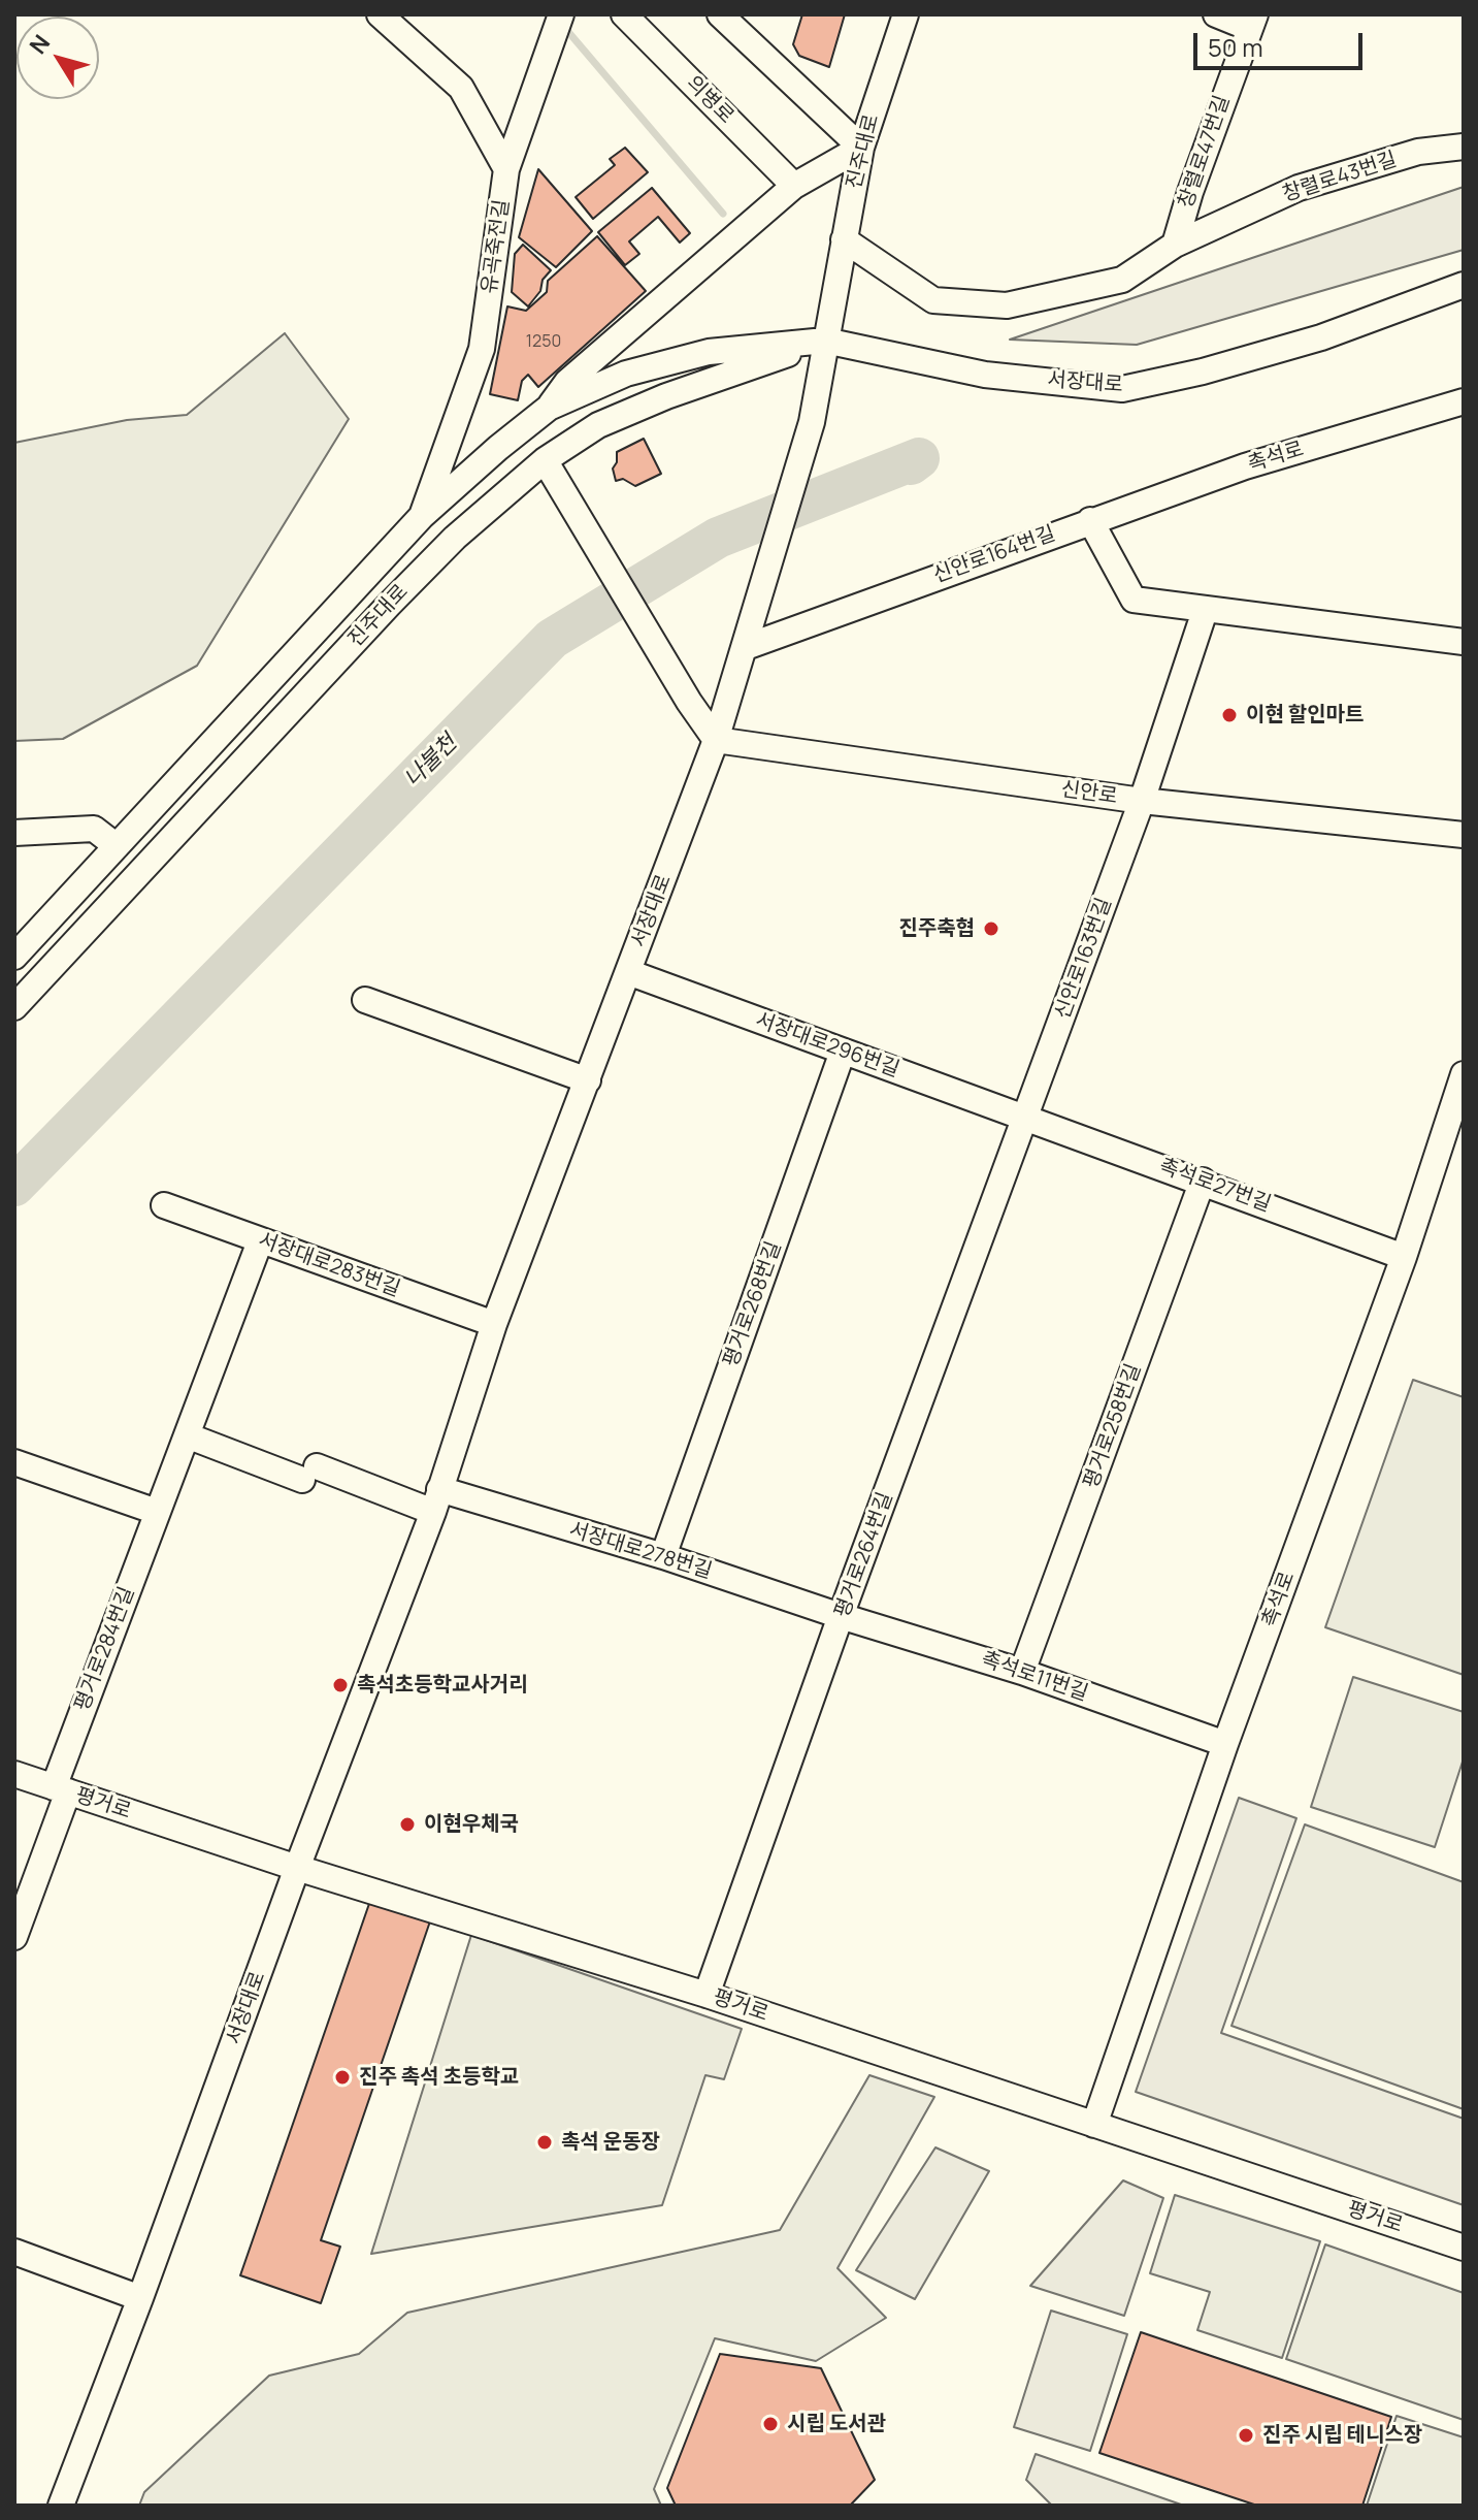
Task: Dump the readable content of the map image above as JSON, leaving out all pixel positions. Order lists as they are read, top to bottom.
{
  "streets": {
    "street": [
      "의병로",
      "진주대로",
      "창렬로47번길",
      "창렬로43번길",
      "유곡죽전길",
      "서장대로",
      "촉석로",
      "신안로164번길",
      "신안로",
      "신안로163번길",
      "서장대로296번길",
      "촉석로27번길",
      "서장대로283번길",
      "평거로268번길",
      "평거로258번길",
      "서장대로278번길",
      "평거로264번길",
      "평거로284번길",
      "촉석로11번길",
      "평거로"
    ]
  },
  "crossings": [
    ["진주대로", "창렬로43번길"],
    ["진주대로", "유곡죽전길"],
    ["진주대로", "서장대로"],
    ["창렬로47번길", "창렬로43번길"],
    ["서장대로", "신안로164번길"],
    ["서장대로", "신안로"],
    ["서장대로", "서장대로296번길"],
    ["서장대로", "서장대로283번길"],
    ["서장대로", "서장대로278번길"],
    ["서장대로", "평거로"],
    ["촉석로", "신안로164번길"],
    ["촉석로", "촉석로27번길"],
    ["촉석로", "촉석로11번길"],
    ["촉석로", "평거로"],
    ["신안로", "신안로163번길"],
    ["신안로163번길", "서장대로296번길"],
    ["신안로163번길", "촉석로27번길"],
    ["신안로163번길", "평거로264번길"],
    ["서장대로296번길", "촉석로27번길"],
    ["서장대로296번길", "평거로268번길"],
    ["서장대로296번길", "평거로264번길"],
    ["촉석로27번길", "평거로258번길"],
    ["촉석로27번길", "평거로264번길"],
    ["서장대로283번길", "평거로284번길"],
    ["평거로268번길", "서장대로278번길"],
    ["평거로258번길", "촉석로11번길"],
    ["서장대로278번길", "평거로264번길"],
    ["서장대로278번길", "촉석로11번길"],
    ["평거로264번길", "촉석로11번길"],
    ["평거로264번길", "평거로"],
    ["평거로284번길", "평거로"]
  ],
  "water": ["나불천"],
  "places": [
    "이현 할인마트",
    "진주축협",
    "촉석초등학교사거리",
    "이현우체국",
    "진주 촉석 초등학교",
    "촉석 운동장",
    "시립 도서관",
    "진주 시립 테니스장"
  ],
  "house_numbers": ["1250"],
  "scale_bar": "50 m",
  "north": "top left"
}
